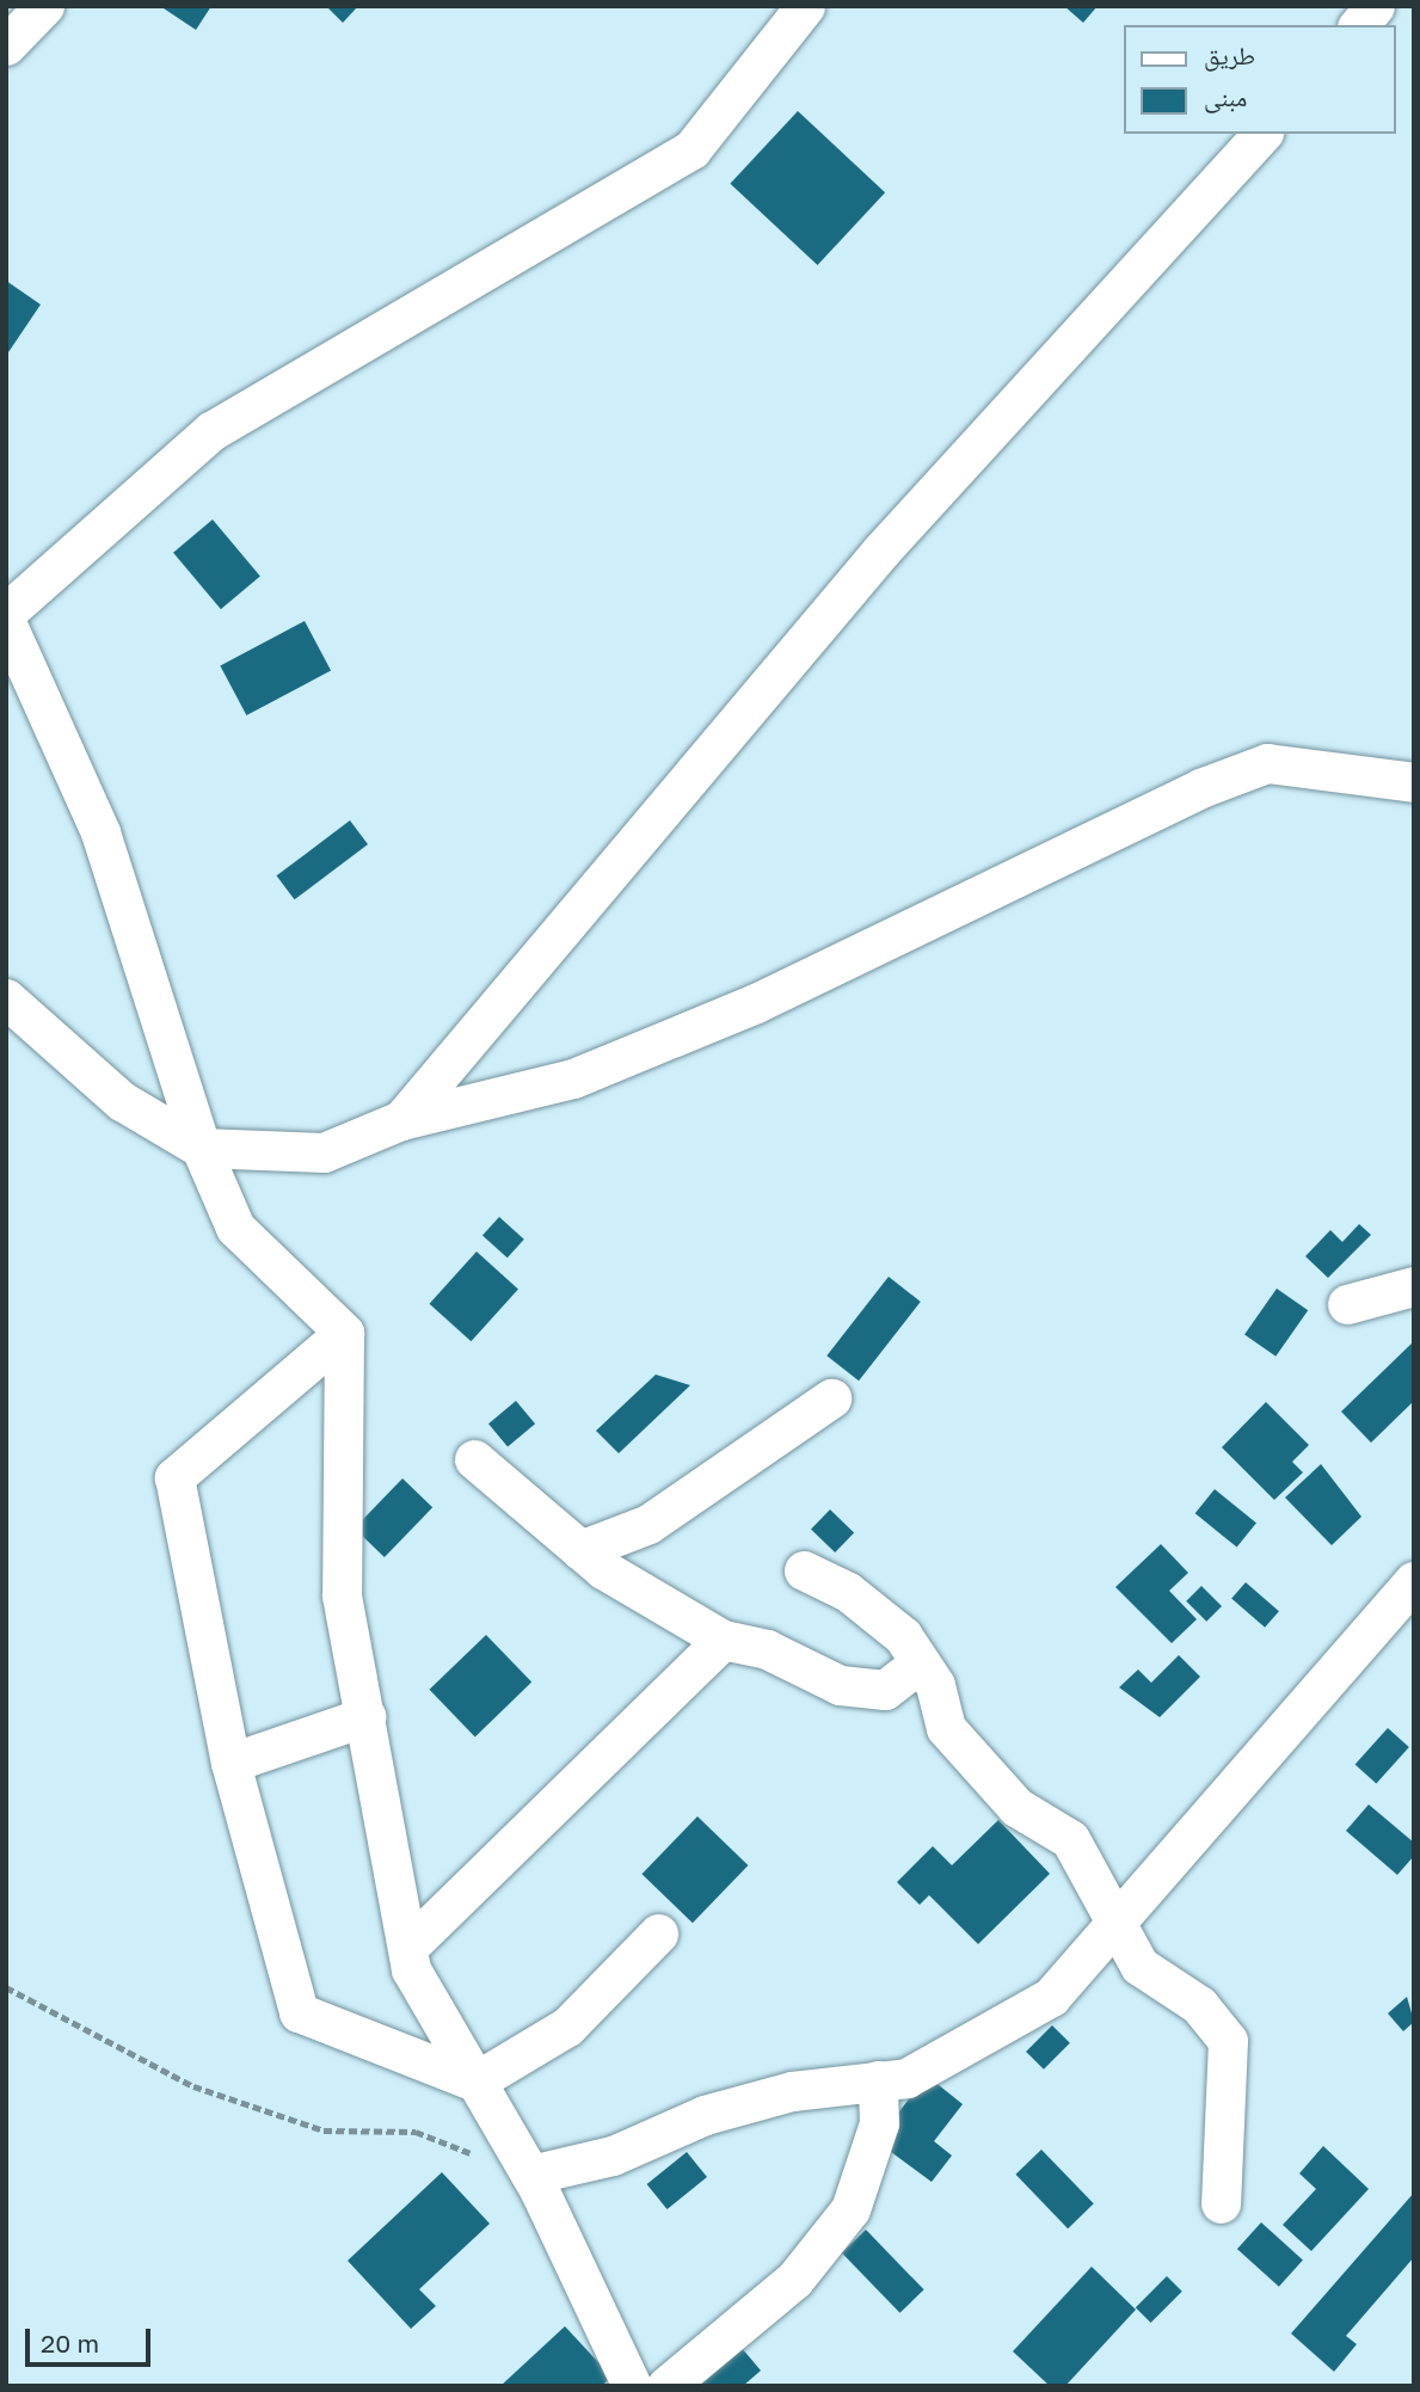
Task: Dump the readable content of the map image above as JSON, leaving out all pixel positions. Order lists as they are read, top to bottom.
{
  "legend": ["طريق", "مبنى"],
  "scale_bar": "20 m"
}
